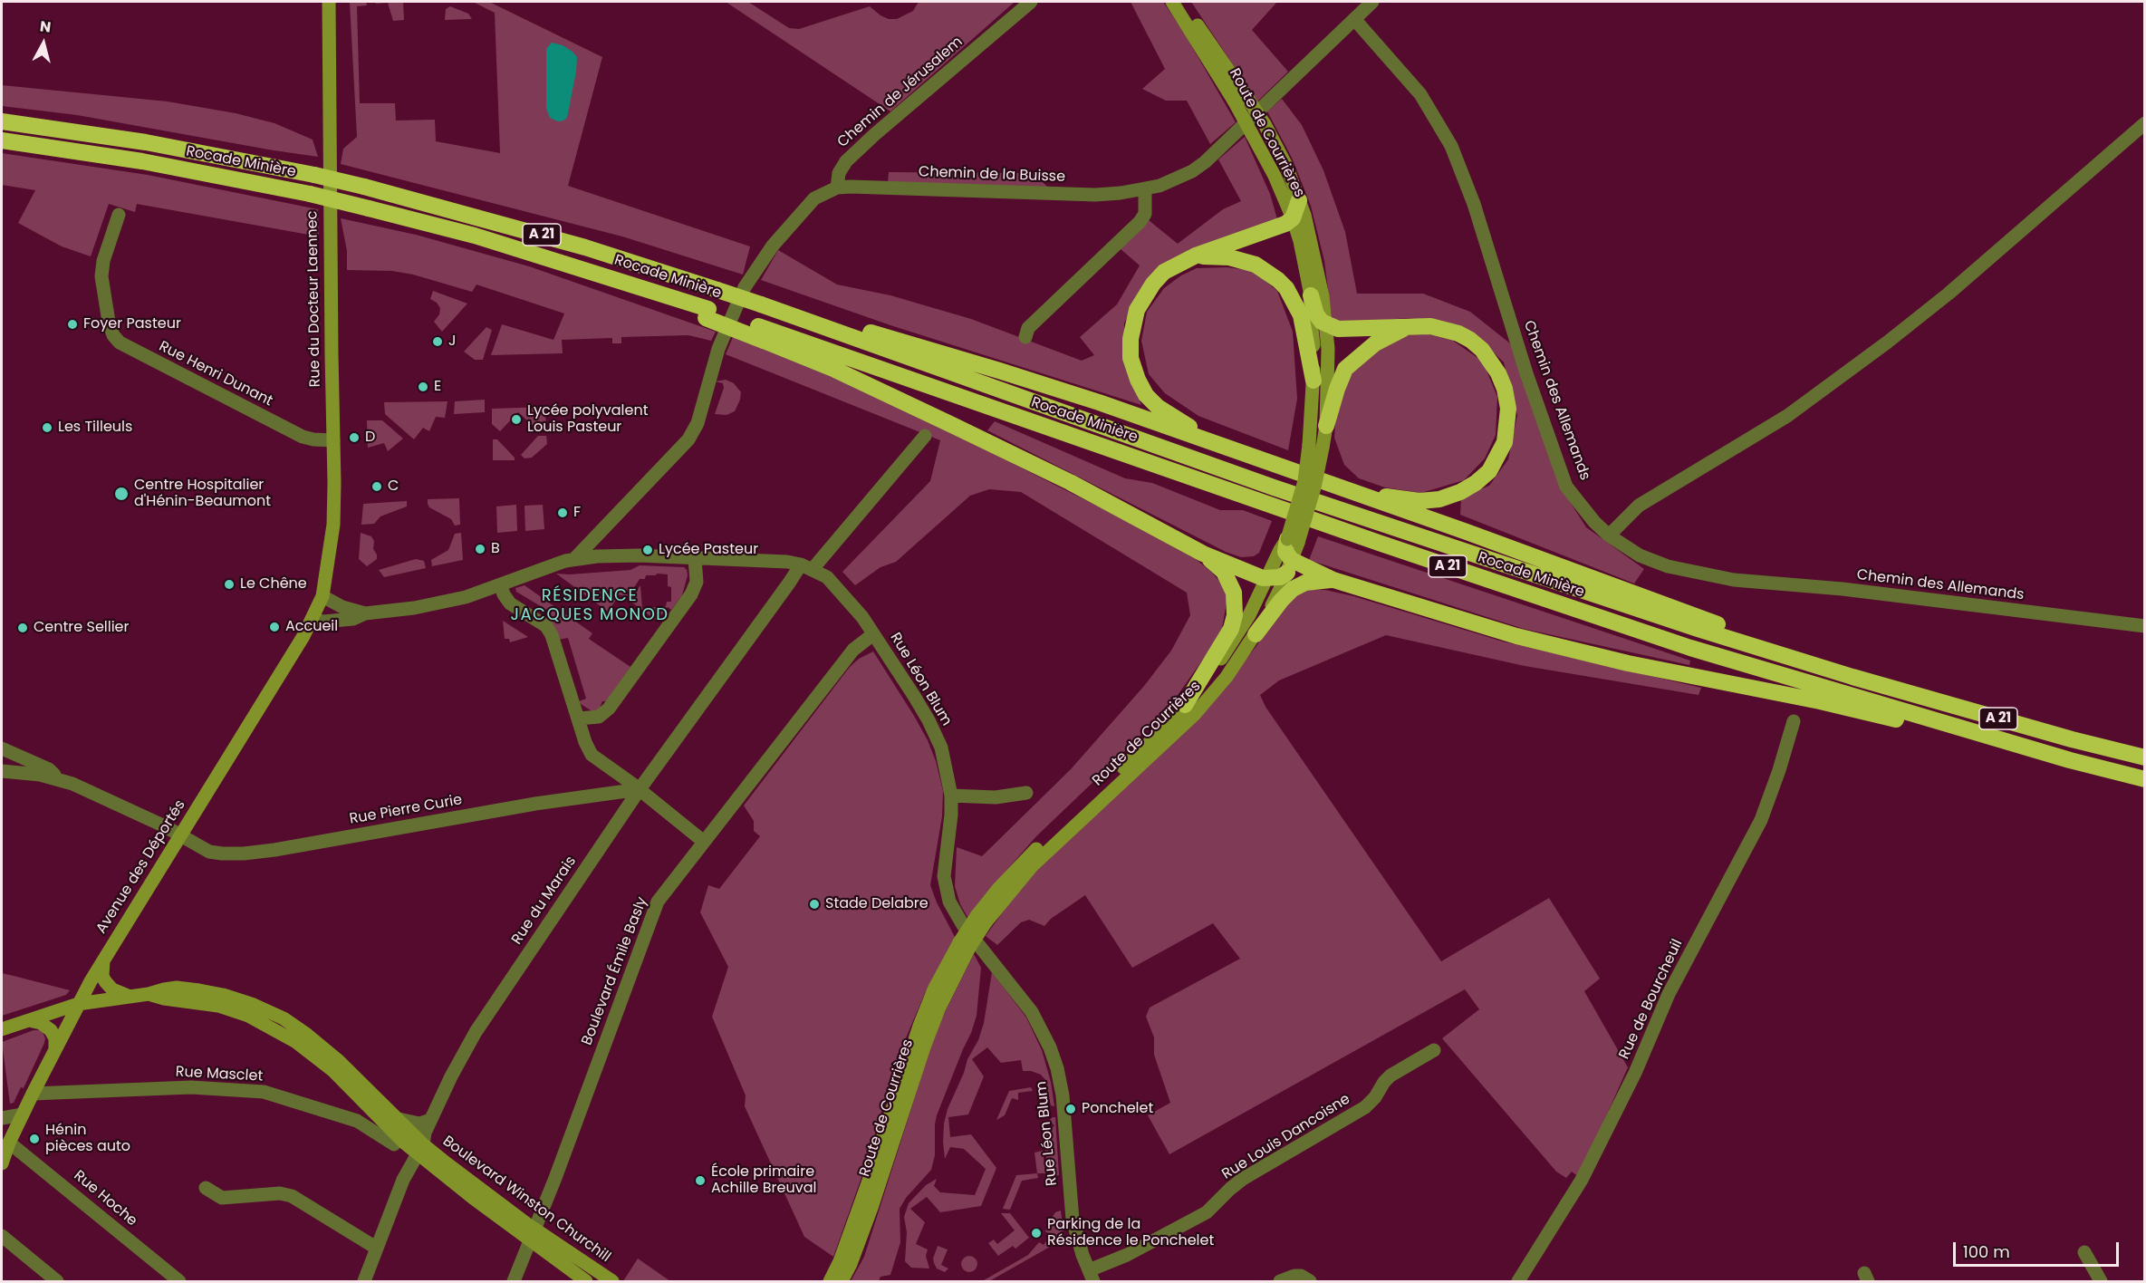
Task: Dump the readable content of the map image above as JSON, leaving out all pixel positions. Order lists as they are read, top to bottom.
{
  "streets": {
    "highway": ["Rocade Minière", "A 21"],
    "main road": [
      "Route de Courrières",
      "Rue du Docteur Laennec",
      "Avenue des Déportés",
      "Boulevard Winston Churchill"
    ],
    "street": [
      "Chemin de Jérusalem",
      "Chemin de la Buisse",
      "Rue Henri Dunant",
      "Chemin des Allemands",
      "Rue Léon Blum",
      "Rue Pierre Curie",
      "Rue du Marais",
      "Boulevard Émile Basly",
      "Rue de Bourcheuil",
      "Rue Masclet",
      "Rue Louis Dancoisne",
      "Rue Hoche"
    ]
  },
  "crossings": [
    ["Chemin de Jérusalem", "Chemin de la Buisse"],
    ["Chemin de la Buisse", "Chemin des Allemands"],
    ["Rue du Docteur Laennec", "Rue Henri Dunant"],
    ["Rue du Docteur Laennec", "Avenue des Déportés"],
    ["Rue Léon Blum", "Rue du Marais"],
    ["Rue Léon Blum", "Boulevard Émile Basly"],
    ["Rue Léon Blum", "Rue Louis Dancoisne"],
    ["Rue Pierre Curie", "Avenue des Déportés"],
    ["Rue Pierre Curie", "Rue du Marais"],
    ["Avenue des Déportés", "Rue Masclet"],
    ["Avenue des Déportés", "Rue Hoche"],
    ["Avenue des Déportés", "Boulevard Winston Churchill"],
    ["Rue du Marais", "Boulevard Winston Churchill"],
    ["Boulevard Émile Basly", "Boulevard Winston Churchill"]
  ],
  "districts": ["RÉSIDENCE JACQUES MONOD"],
  "places": [
    "Foyer Pasteur",
    "J",
    "E",
    "Lycée polyvalent Louis Pasteur",
    "Les Tilleuls",
    "D",
    "C",
    "Centre Hospitalier d'Hénin-Beaumont",
    "F",
    "B",
    "Lycée Pasteur",
    "Le Chêne",
    "Accueil",
    "Centre Sellier",
    "Stade Delabre",
    "Ponchelet",
    "Hénin pièces auto",
    "École primaire Achille Breuval",
    "Parking de la Résidence le Ponchelet"
  ],
  "scale_bar": "100 m",
  "north": "top"
}
